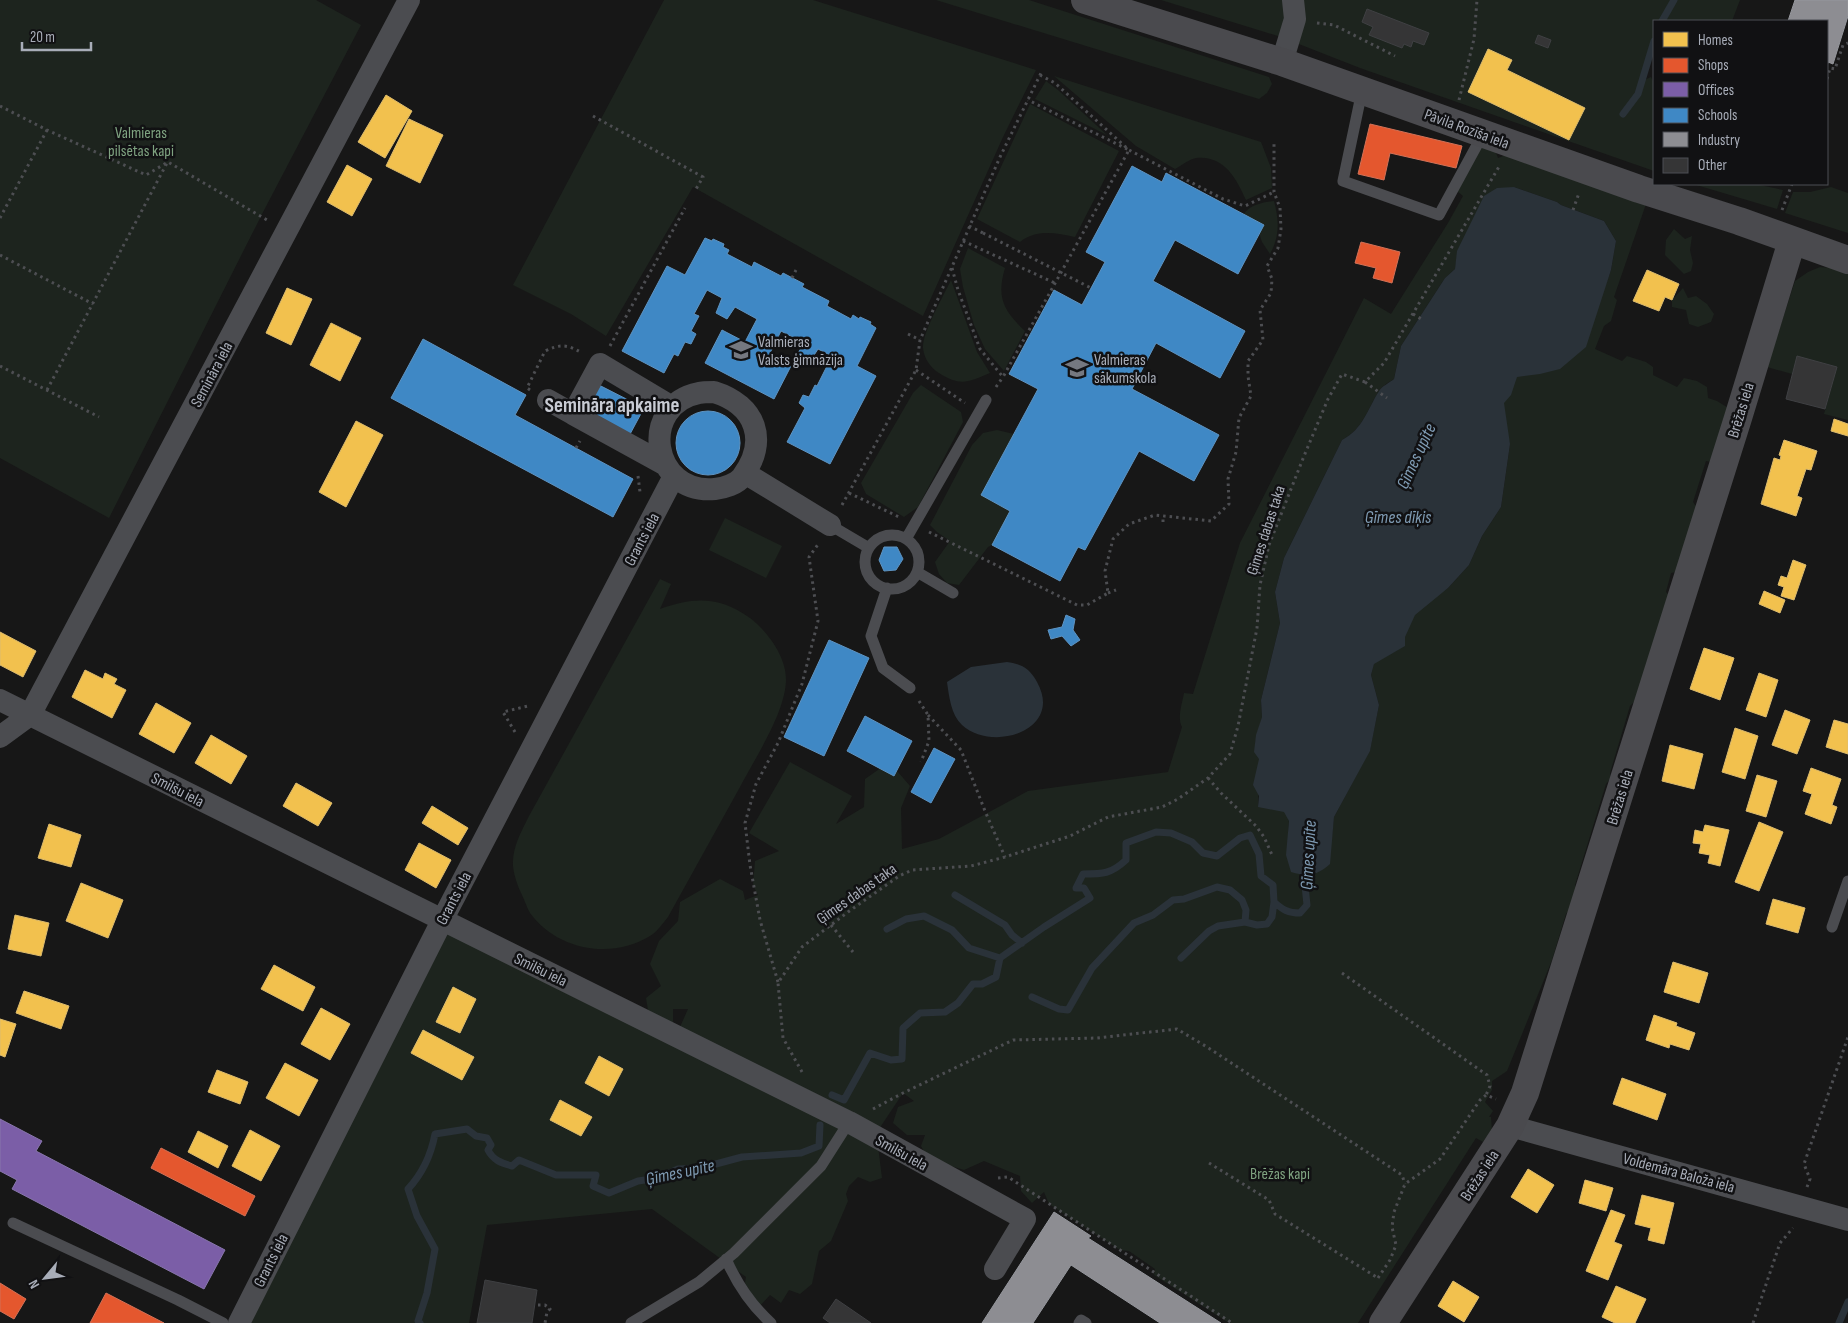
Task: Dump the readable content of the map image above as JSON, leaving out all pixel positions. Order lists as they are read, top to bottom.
{
  "streets": {
    "street": [
      "Pāvila Rozīša iela",
      "Semināra iela",
      "Brēžas iela",
      "Grants iela",
      "Smilšu iela",
      "Voldemāra Baloža iela"
    ],
    "path": ["Ģīmes dabas taka"]
  },
  "crossings": [
    ["Pāvila Rozīša iela", "Brēžas iela"],
    ["Semināra iela", "Smilšu iela"],
    ["Brēžas iela", "Voldemāra Baloža iela"],
    ["Grants iela", "Smilšu iela"]
  ],
  "districts": ["Semināra apkaime"],
  "water": ["Ģīmes upīte", "Ģīmes dīķis"],
  "parks": ["Valmieras pilsētas kapi", "Brēžas kapi"],
  "places": {
    "school or university": ["Valmieras Valsts ģimnāzija", "Valmieras sākumskola"]
  },
  "legend": [
    "Homes",
    "Shops",
    "Offices",
    "Schools",
    "Industry",
    "Other"
  ],
  "scale_bar": "20 m",
  "north": "bottom left"
}
